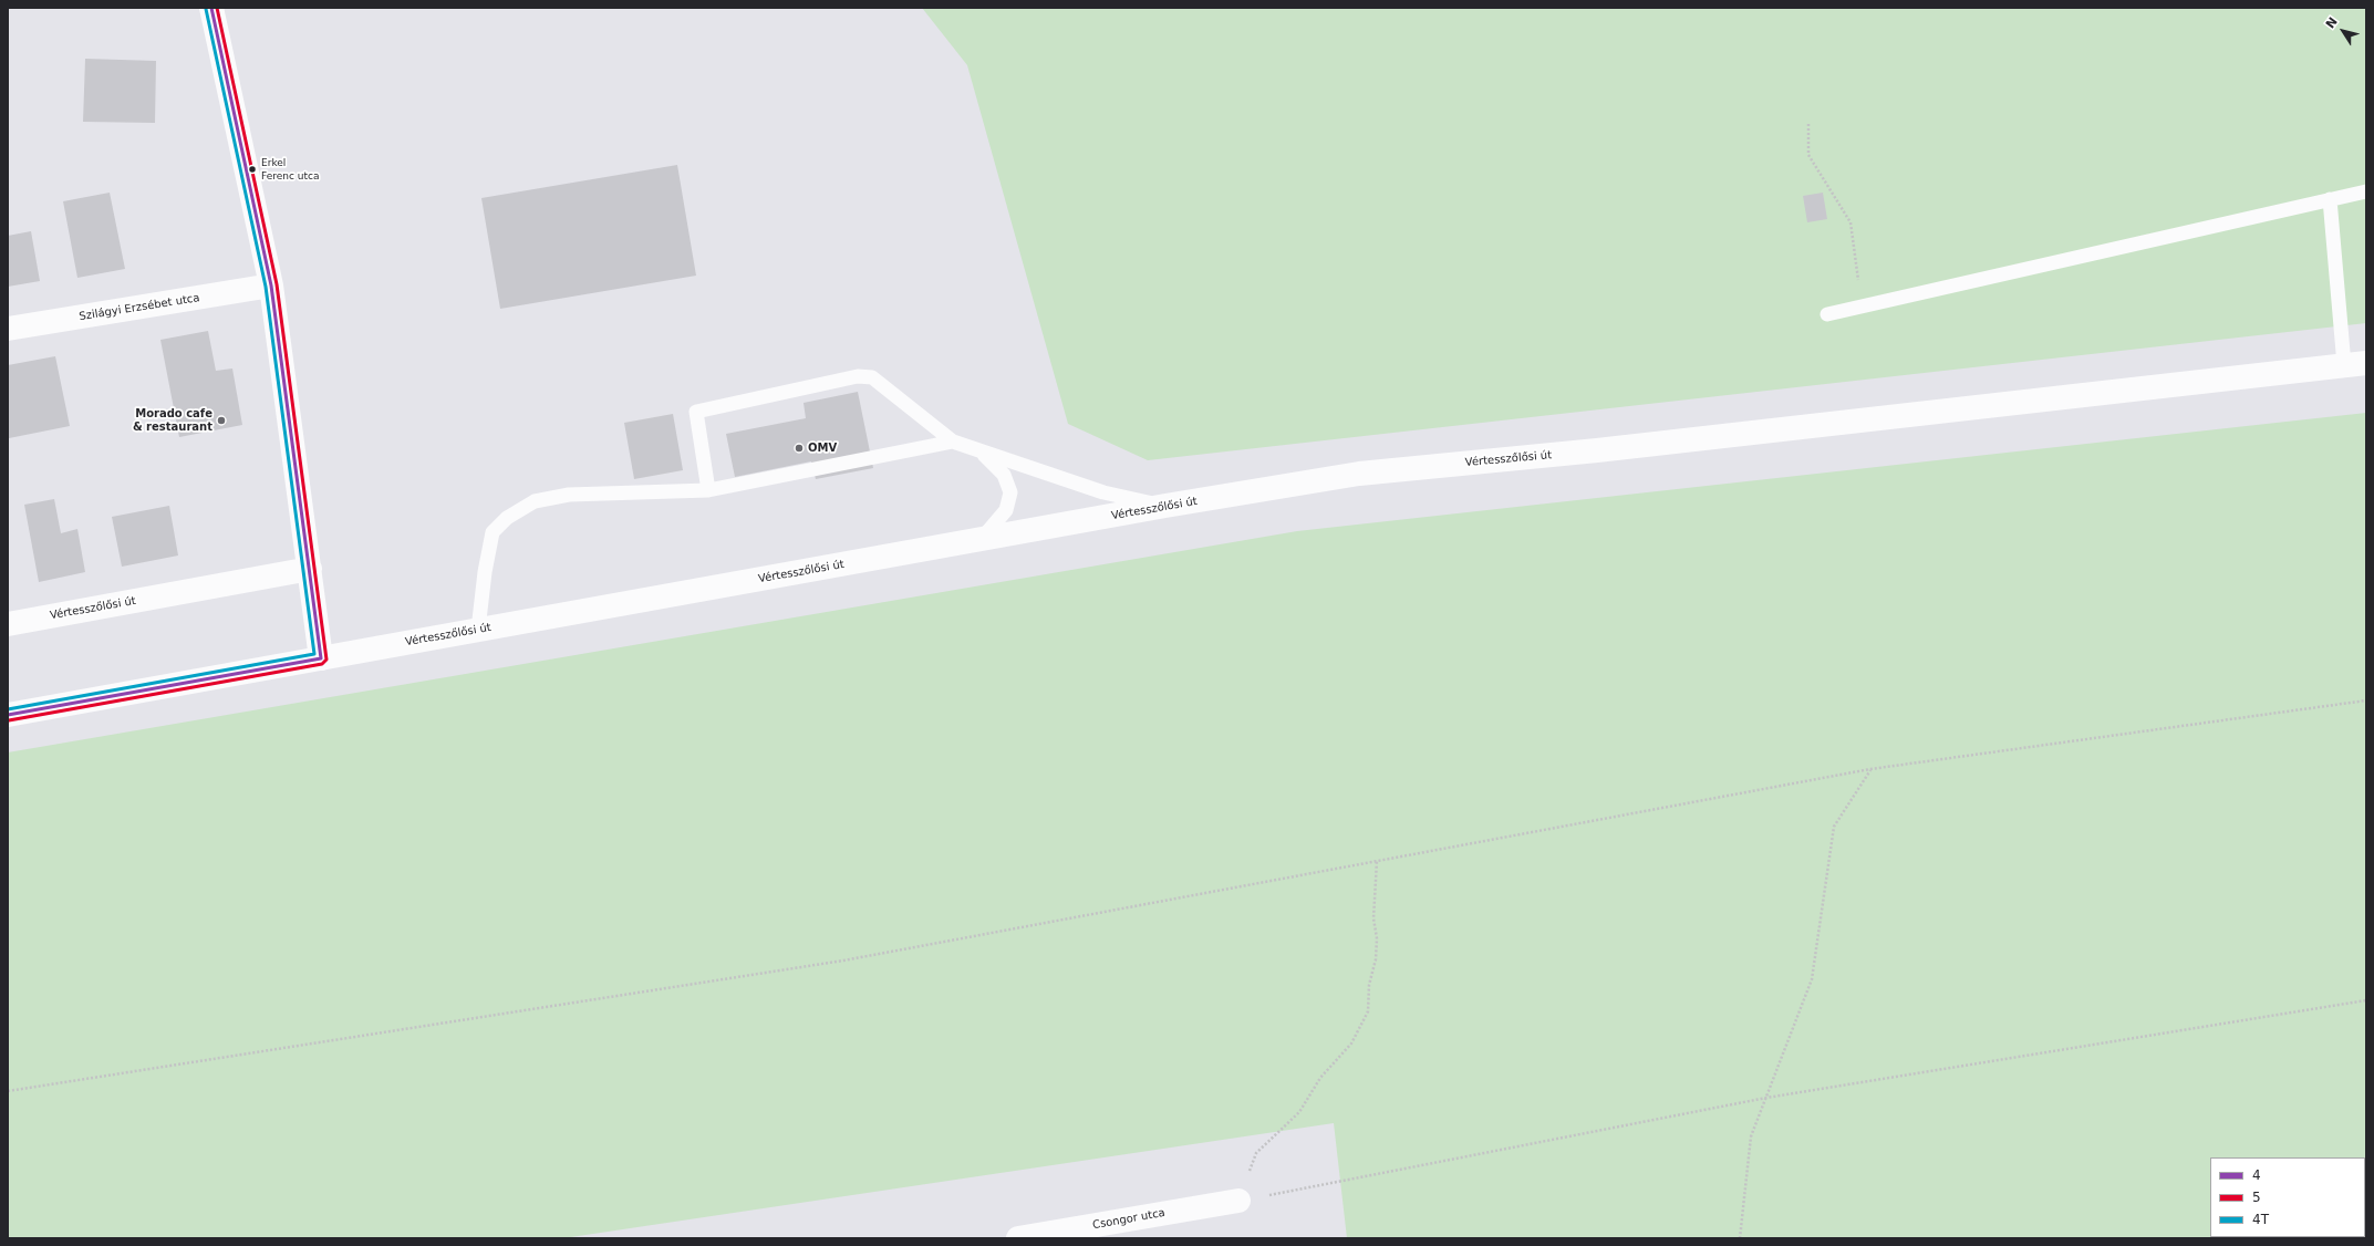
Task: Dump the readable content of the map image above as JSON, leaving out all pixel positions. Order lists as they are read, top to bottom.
{
  "streets": {
    "main road": ["Szilágyi Erzsébet utca", "Vértesszőlősi út", "Csongor utca"]
  },
  "places": ["Erkel Ferenc utca", "Morado cafe & restaurant", "OMV"],
  "lines": ["transit line 4", "transit line 5", "transit line 4T"],
  "legend": ["4", "5", "4T"],
  "north": "top left"
}
